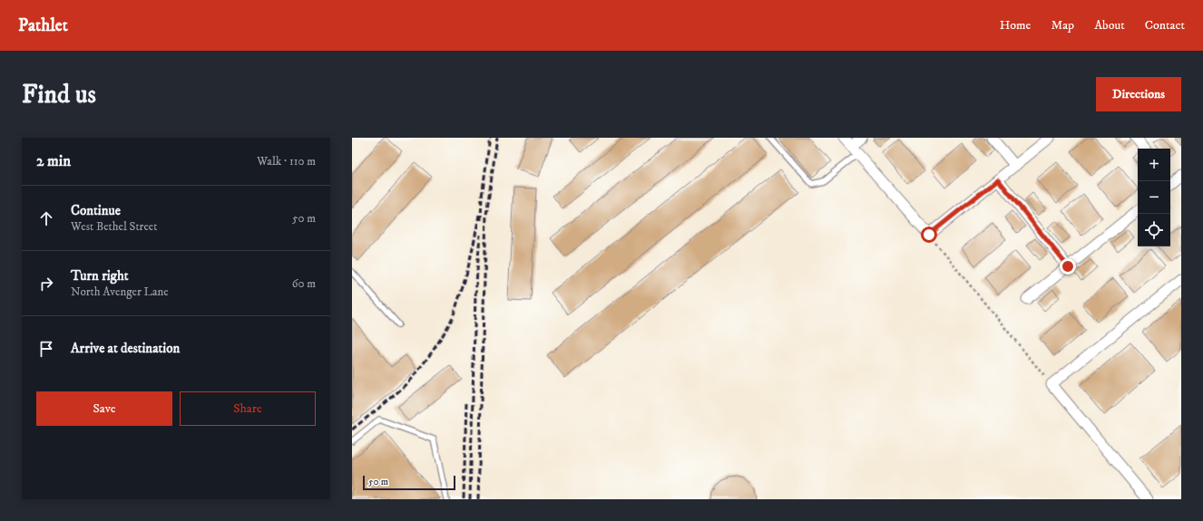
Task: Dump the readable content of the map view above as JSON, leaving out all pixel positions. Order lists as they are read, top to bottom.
{
  "scale_bar": "50 m",
  "page": {
    "header": "Pathlet",
    "nav": [
      "Home",
      "Map",
      "About",
      "Contact"
    ],
    "buttons": [
      "Directions",
      ["Save", "Share"]
    ],
    "title": "Find us",
    "heading": ["2 min", "Walk · 110 m"],
    "map_buttons": ["+", "−"],
    "list": [
      ["Continue", "West Bethel Street", "50 m"],
      ["Turn right", "North Avenger Lane", "60 m"],
      "Arrive at destination"
    ],
    "scale": "50 m"
  }
}
